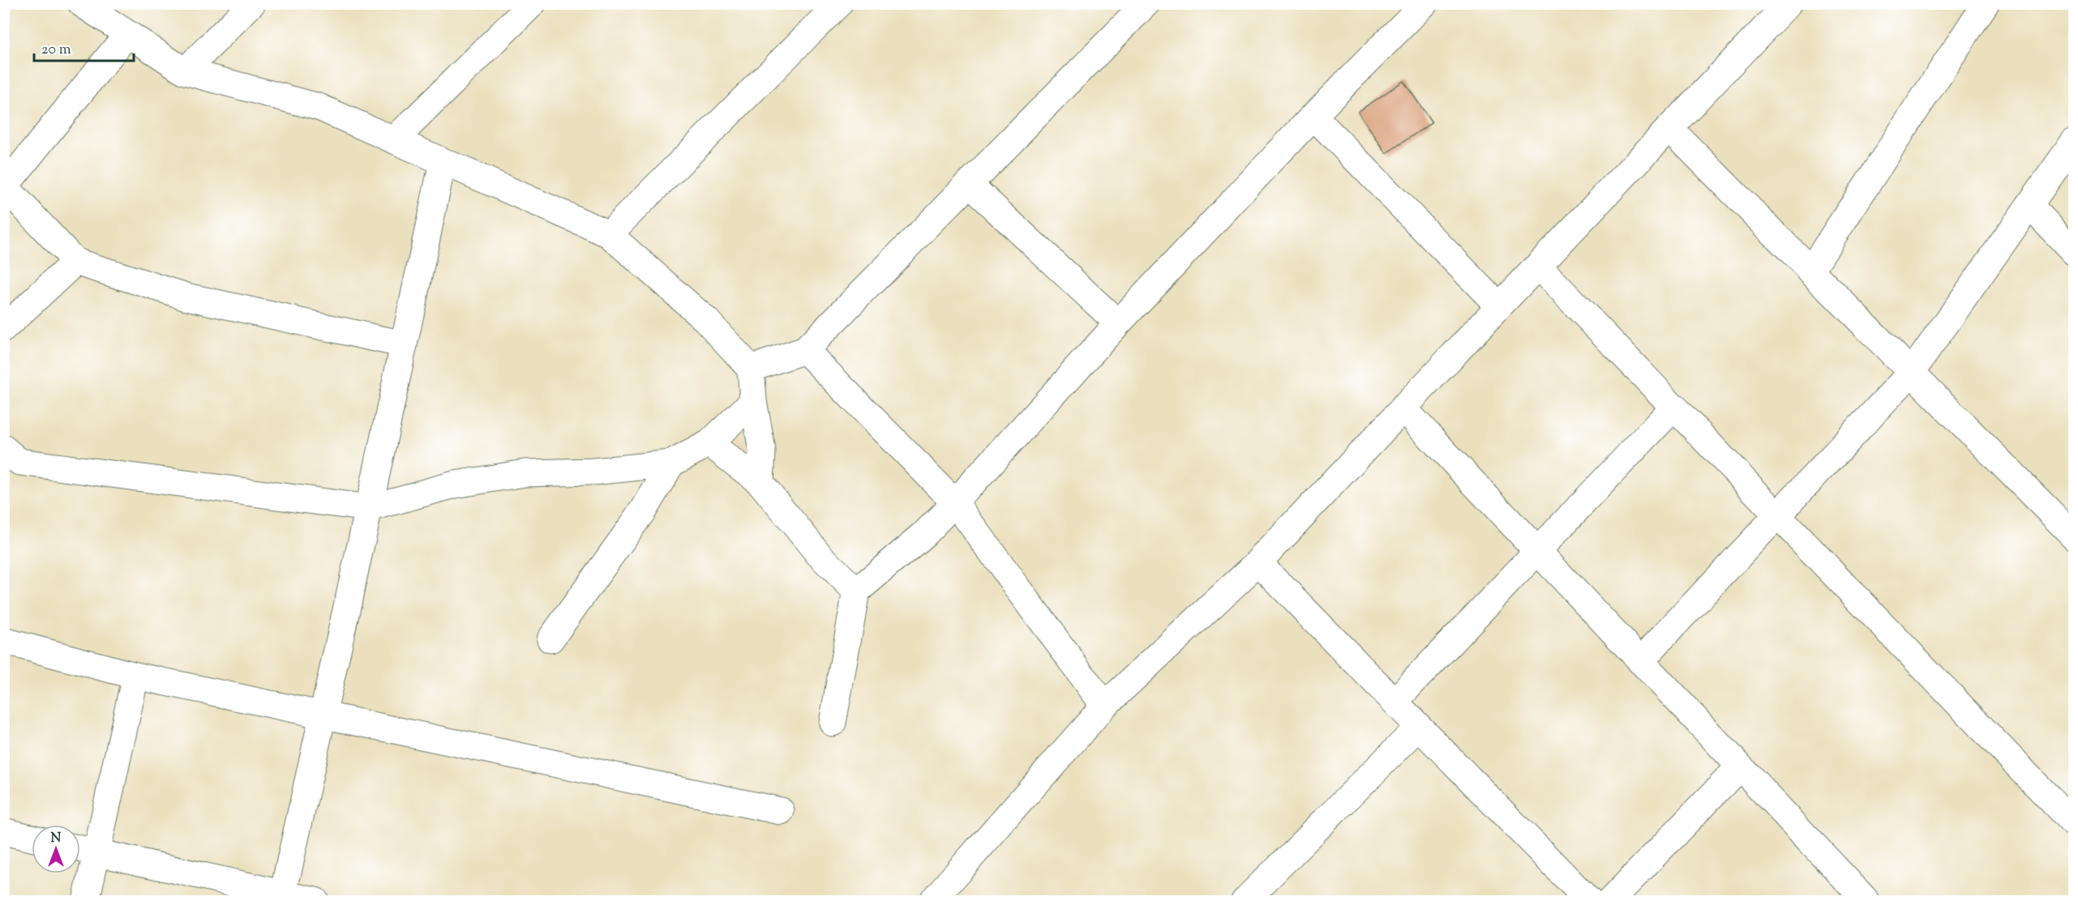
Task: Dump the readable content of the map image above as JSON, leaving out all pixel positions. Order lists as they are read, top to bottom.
{
  "scale_bar": "20 m",
  "north": "top"
}
